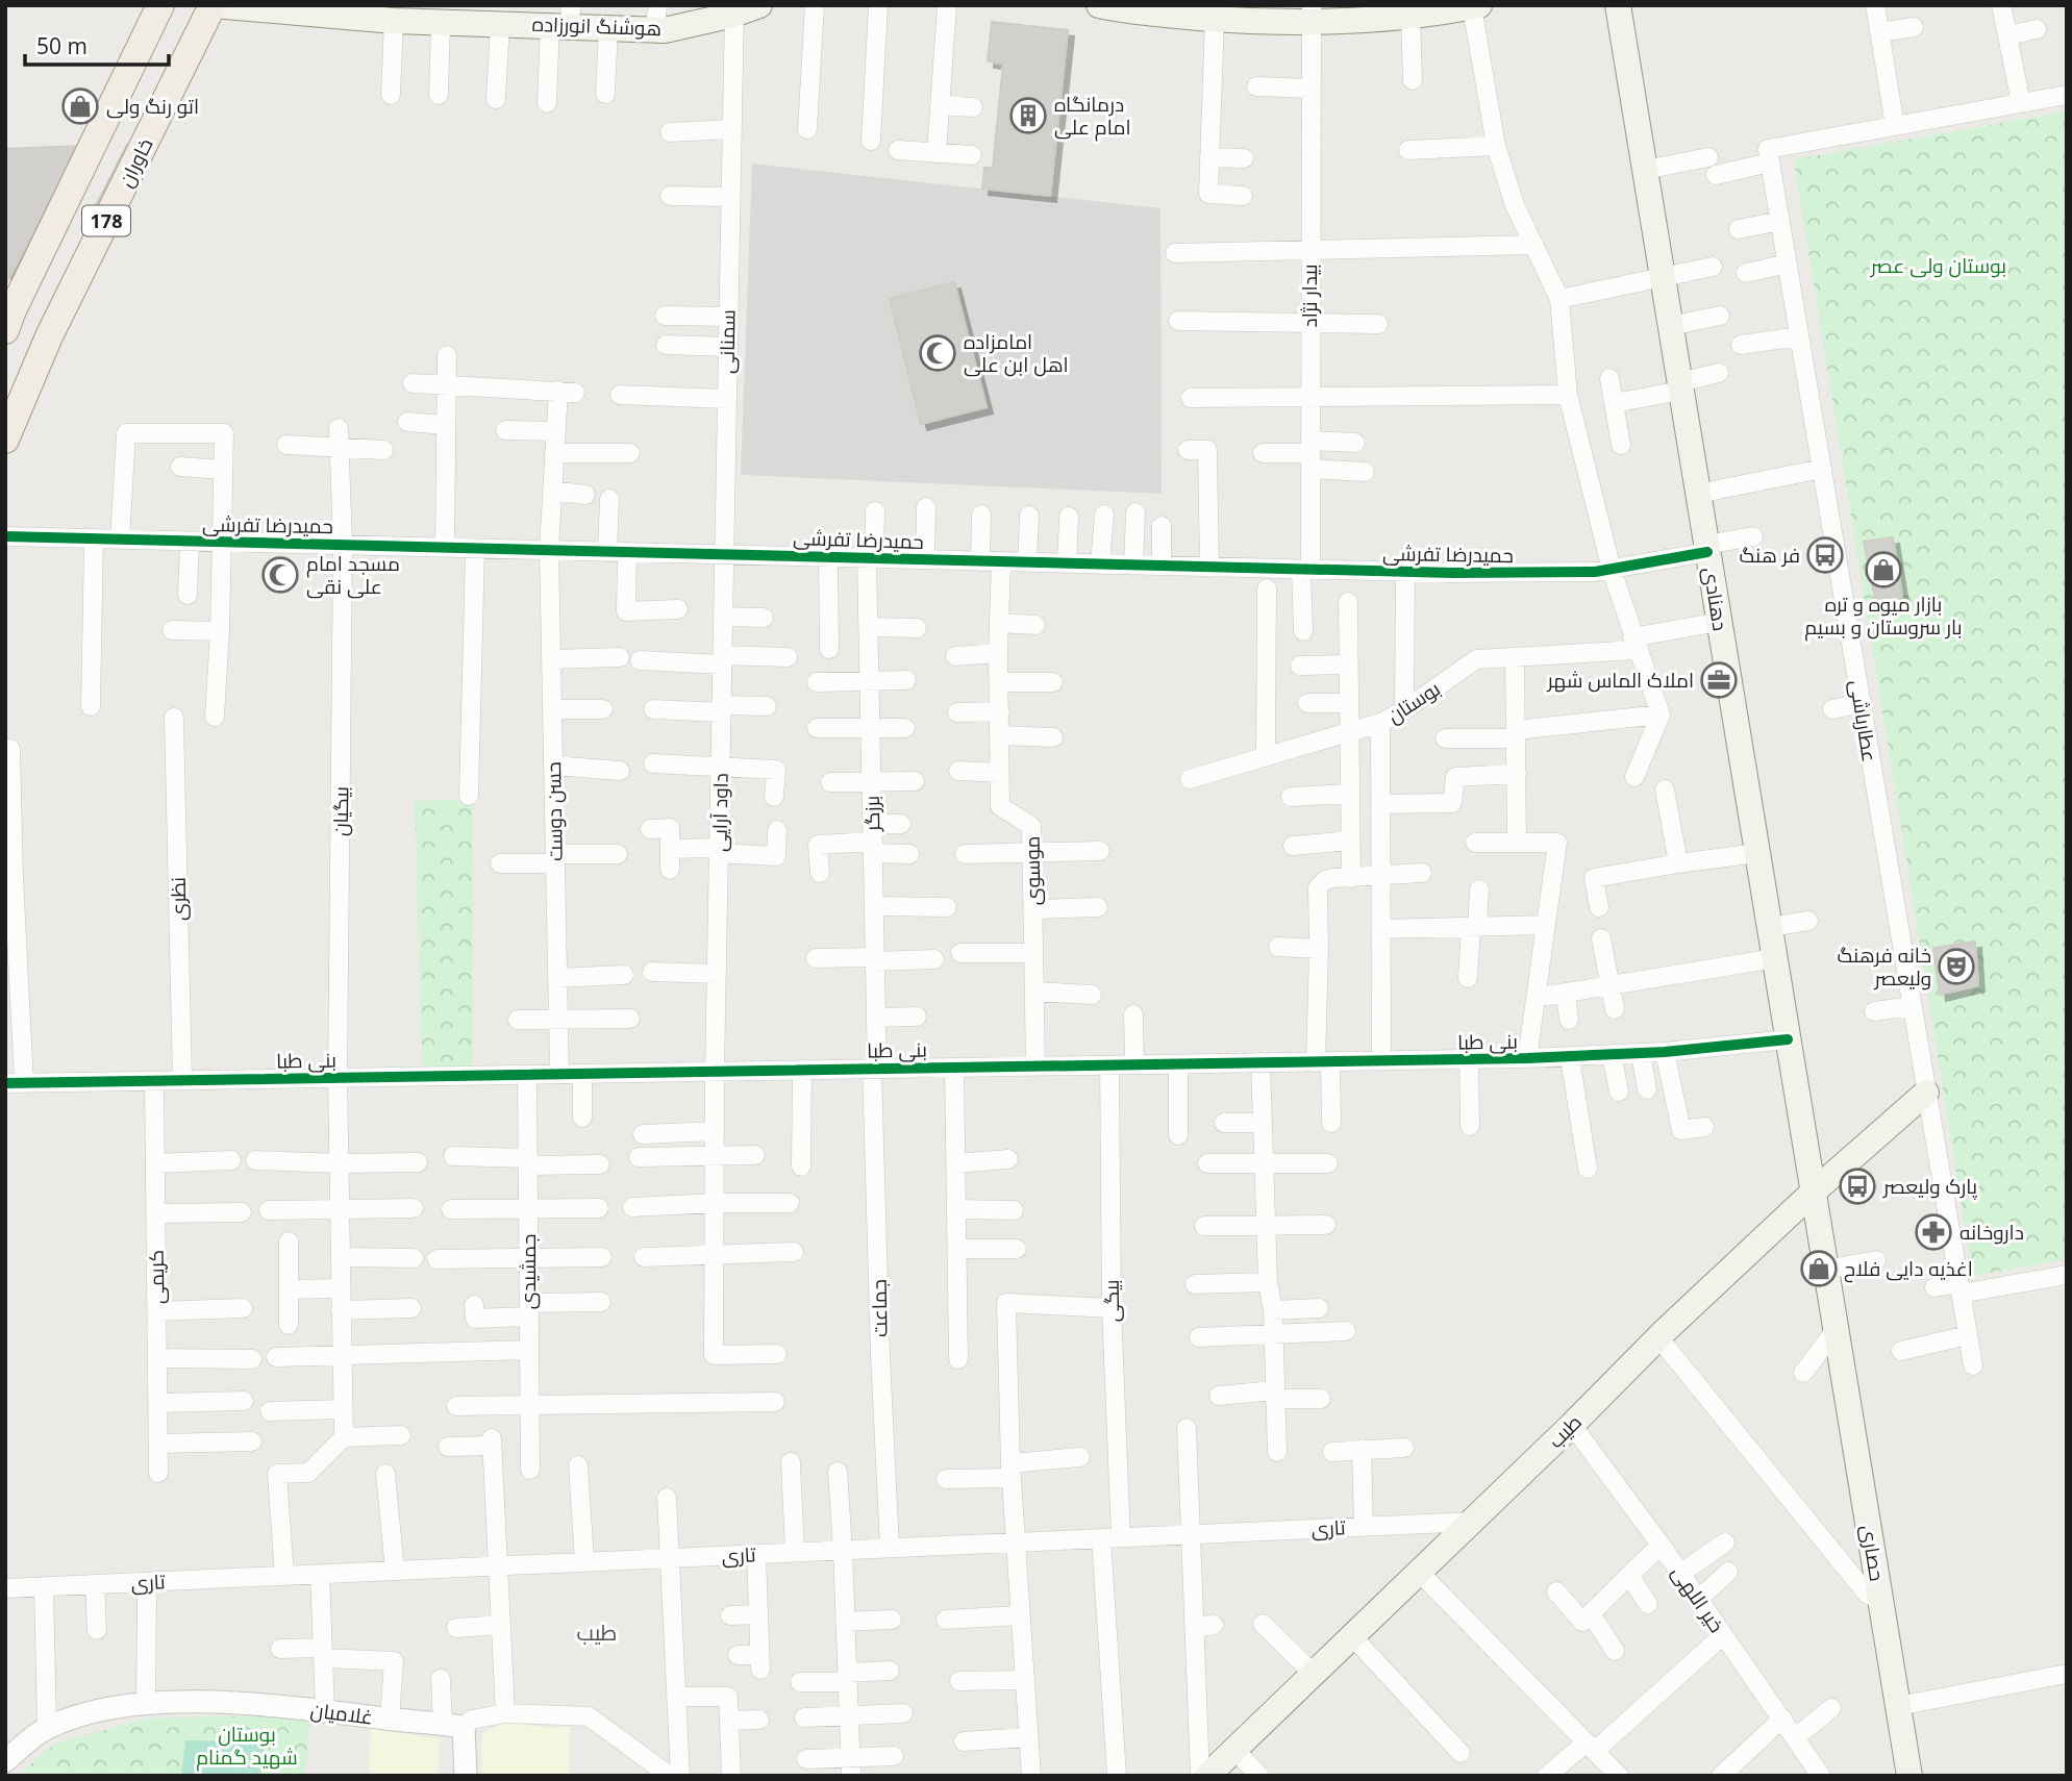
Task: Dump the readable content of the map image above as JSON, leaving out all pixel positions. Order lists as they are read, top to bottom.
{
  "streets": {
    "main road": [
      "هوشنگ انورزاده",
      "خاوران",
      "178",
      "دهنادی",
      "طیب",
      "حصاری"
    ],
    "street": [
      "بیدار نژاد",
      "سمنانی",
      "حمیدرضا تفرشی",
      "بوستان",
      "عطارباشی",
      "بیگیان",
      "حسن دوست",
      "داود آرایی",
      "برزگر",
      "موسوی",
      "نظری",
      "بنی طبا",
      "جمشیدی",
      "کریمی",
      "بیگی",
      "جماعت",
      "تاری",
      "خیر اللهی",
      "غلامیان"
    ]
  },
  "crossings": [
    ["هوشنگ انورزاده", "خاوران"],
    ["هوشنگ انورزاده", "سمنانی"],
    ["بیدار نژاد", "حمیدرضا تفرشی"],
    ["سمنانی", "حمیدرضا تفرشی"],
    ["سمنانی", "داود آرایی"],
    ["حمیدرضا تفرشی", "دهنادی"],
    ["حمیدرضا تفرشی", "بیگیان"],
    ["حمیدرضا تفرشی", "حسن دوست"],
    ["حمیدرضا تفرشی", "داود آرایی"],
    ["حمیدرضا تفرشی", "برزگر"],
    ["حمیدرضا تفرشی", "موسوی"],
    ["دهنادی", "بوستان"],
    ["دهنادی", "بنی طبا"],
    ["دهنادی", "طیب"],
    ["دهنادی", "حصاری"],
    ["عطارباشی", "طیب"],
    ["بیگیان", "بنی طبا"],
    ["حسن دوست", "بنی طبا"],
    ["داود آرایی", "بنی طبا"],
    ["برزگر", "بنی طبا"],
    ["برزگر", "جماعت"],
    ["موسوی", "بنی طبا"],
    ["نظری", "بنی طبا"],
    ["بنی طبا", "جمشیدی"],
    ["بنی طبا", "کریمی"],
    ["بنی طبا", "بیگی"],
    ["بنی طبا", "جماعت"],
    ["بیگی", "تاری"],
    ["جماعت", "تاری"],
    ["طیب", "تاری"],
    ["طیب", "حصاری"],
    ["طیب", "خیر اللهی"]
  ],
  "districts": ["طیب"],
  "parks": ["بوستان ولی عصر", "بوستان شهید گمنام"],
  "places": {
    "shop": ["اتو رنگ ولی", "بازار میوه و تره بار سروستان و بسیم", "اغذیه دایی فلاح"],
    "building": ["درمانگاه امام علی"],
    "mosque": ["امامزاده اهل ابن علی", "مسجد امام علی نقی"],
    "bus stop": ["فر هنگ", "پارک ولیعصر"],
    "office": ["املاک الماس شهر"],
    "theatre": ["خانه فرهنگ ولیعصر"],
    "pharmacy": ["داروخانه"]
  },
  "scale_bar": "50 m"
}
